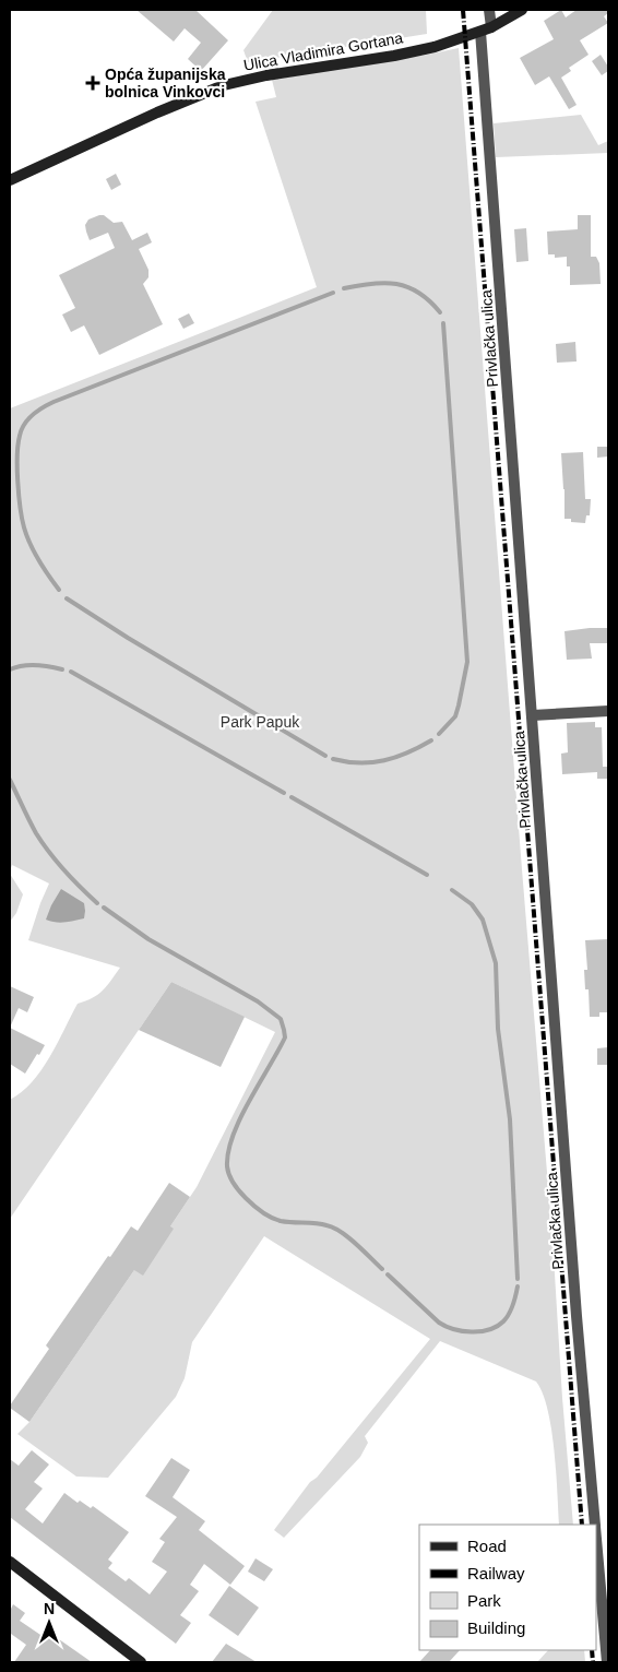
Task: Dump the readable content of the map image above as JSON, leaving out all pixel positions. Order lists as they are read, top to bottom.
{
  "streets": {
    "main road": ["Ulica Vladimira Gortana"],
    "street": ["Privlačka ulica"]
  },
  "crossings": [
    ["Ulica Vladimira Gortana", "Privlačka ulica"]
  ],
  "parks": ["Park Papuk"],
  "places": {
    "health": ["Opća županijska bolnica Vinkovci"]
  },
  "legend": [
    "Road",
    "Railway",
    "Park",
    "Building"
  ],
  "north": "top"
}
